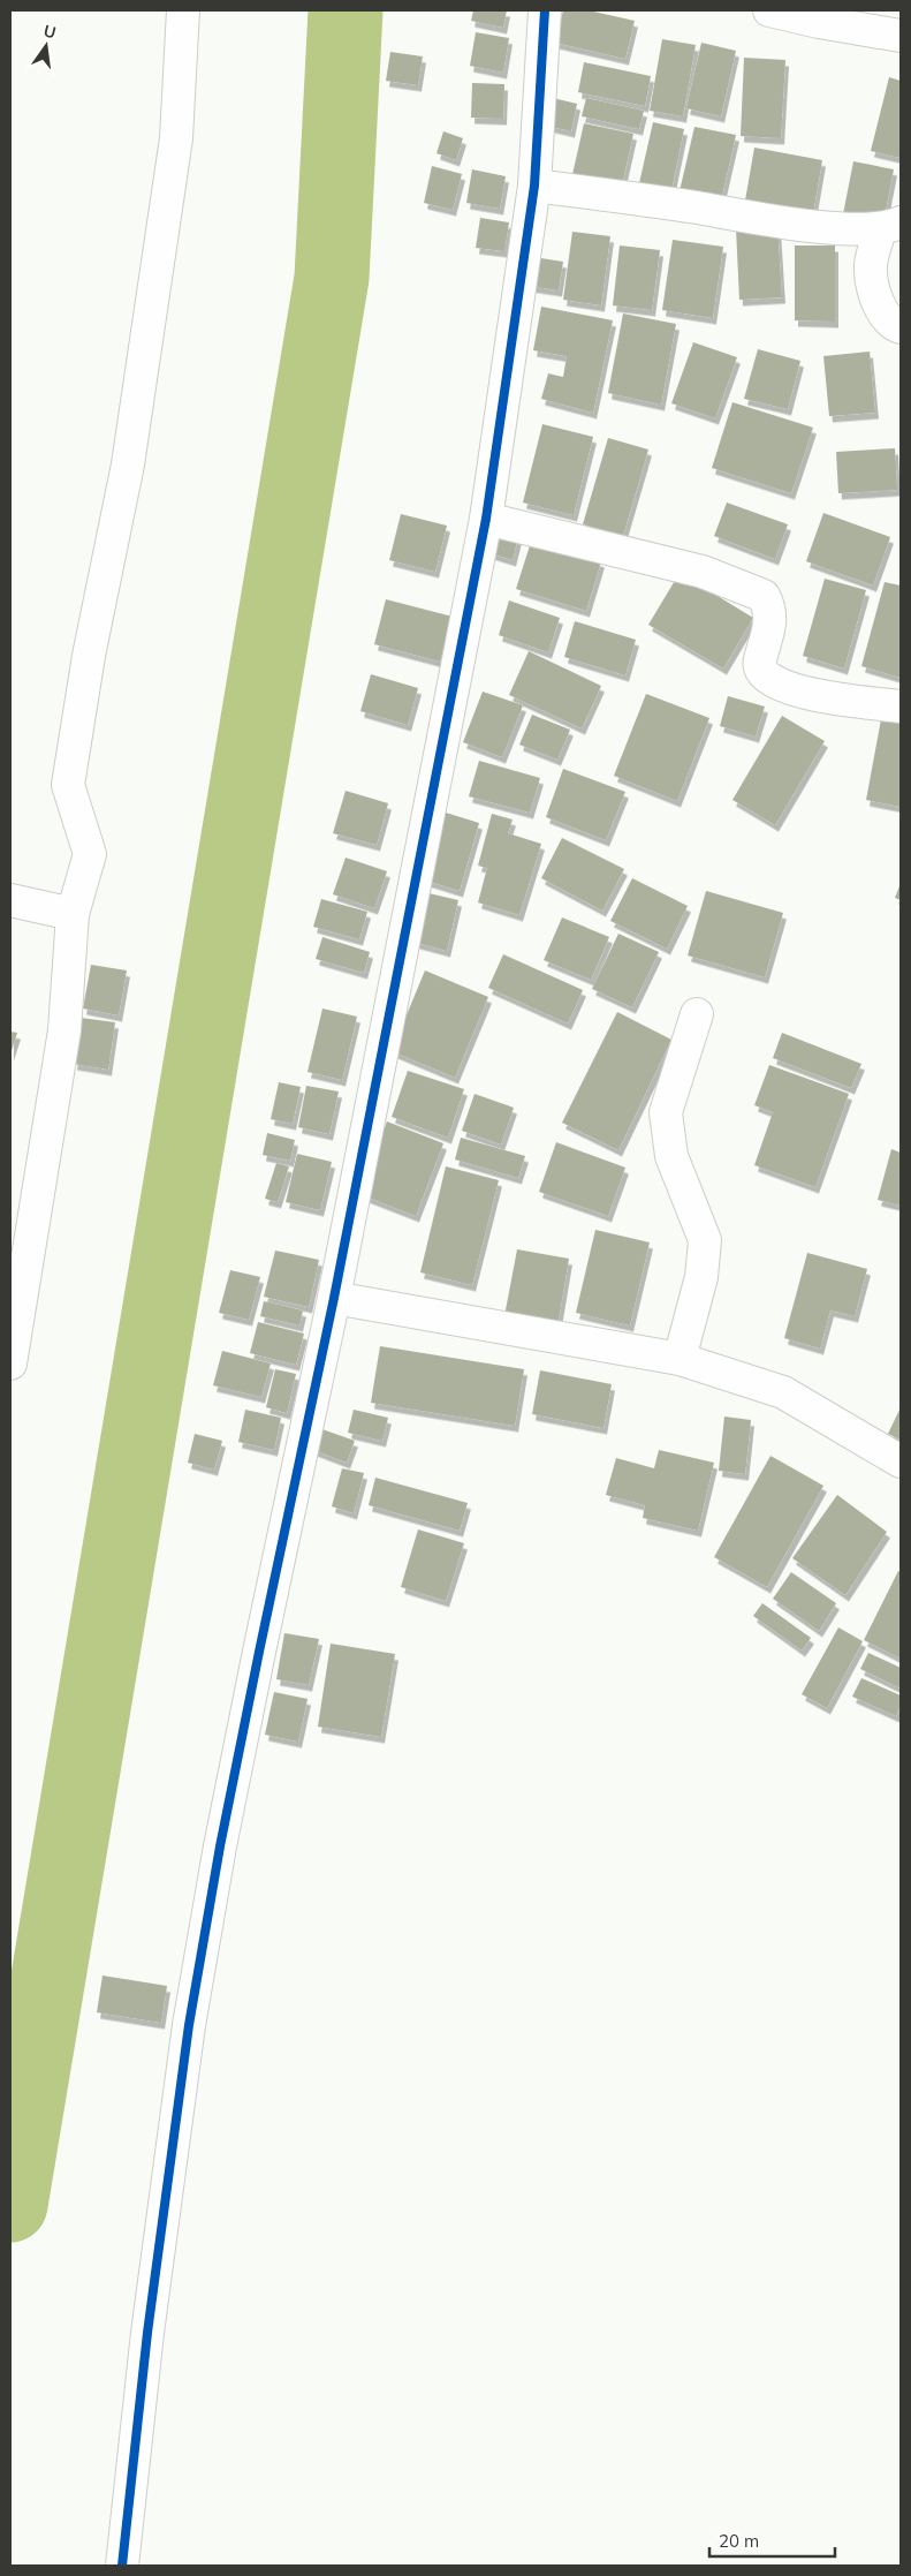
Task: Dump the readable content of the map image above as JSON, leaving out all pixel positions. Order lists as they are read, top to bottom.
{
  "scale_bar": "20 m",
  "north": "top"
}
